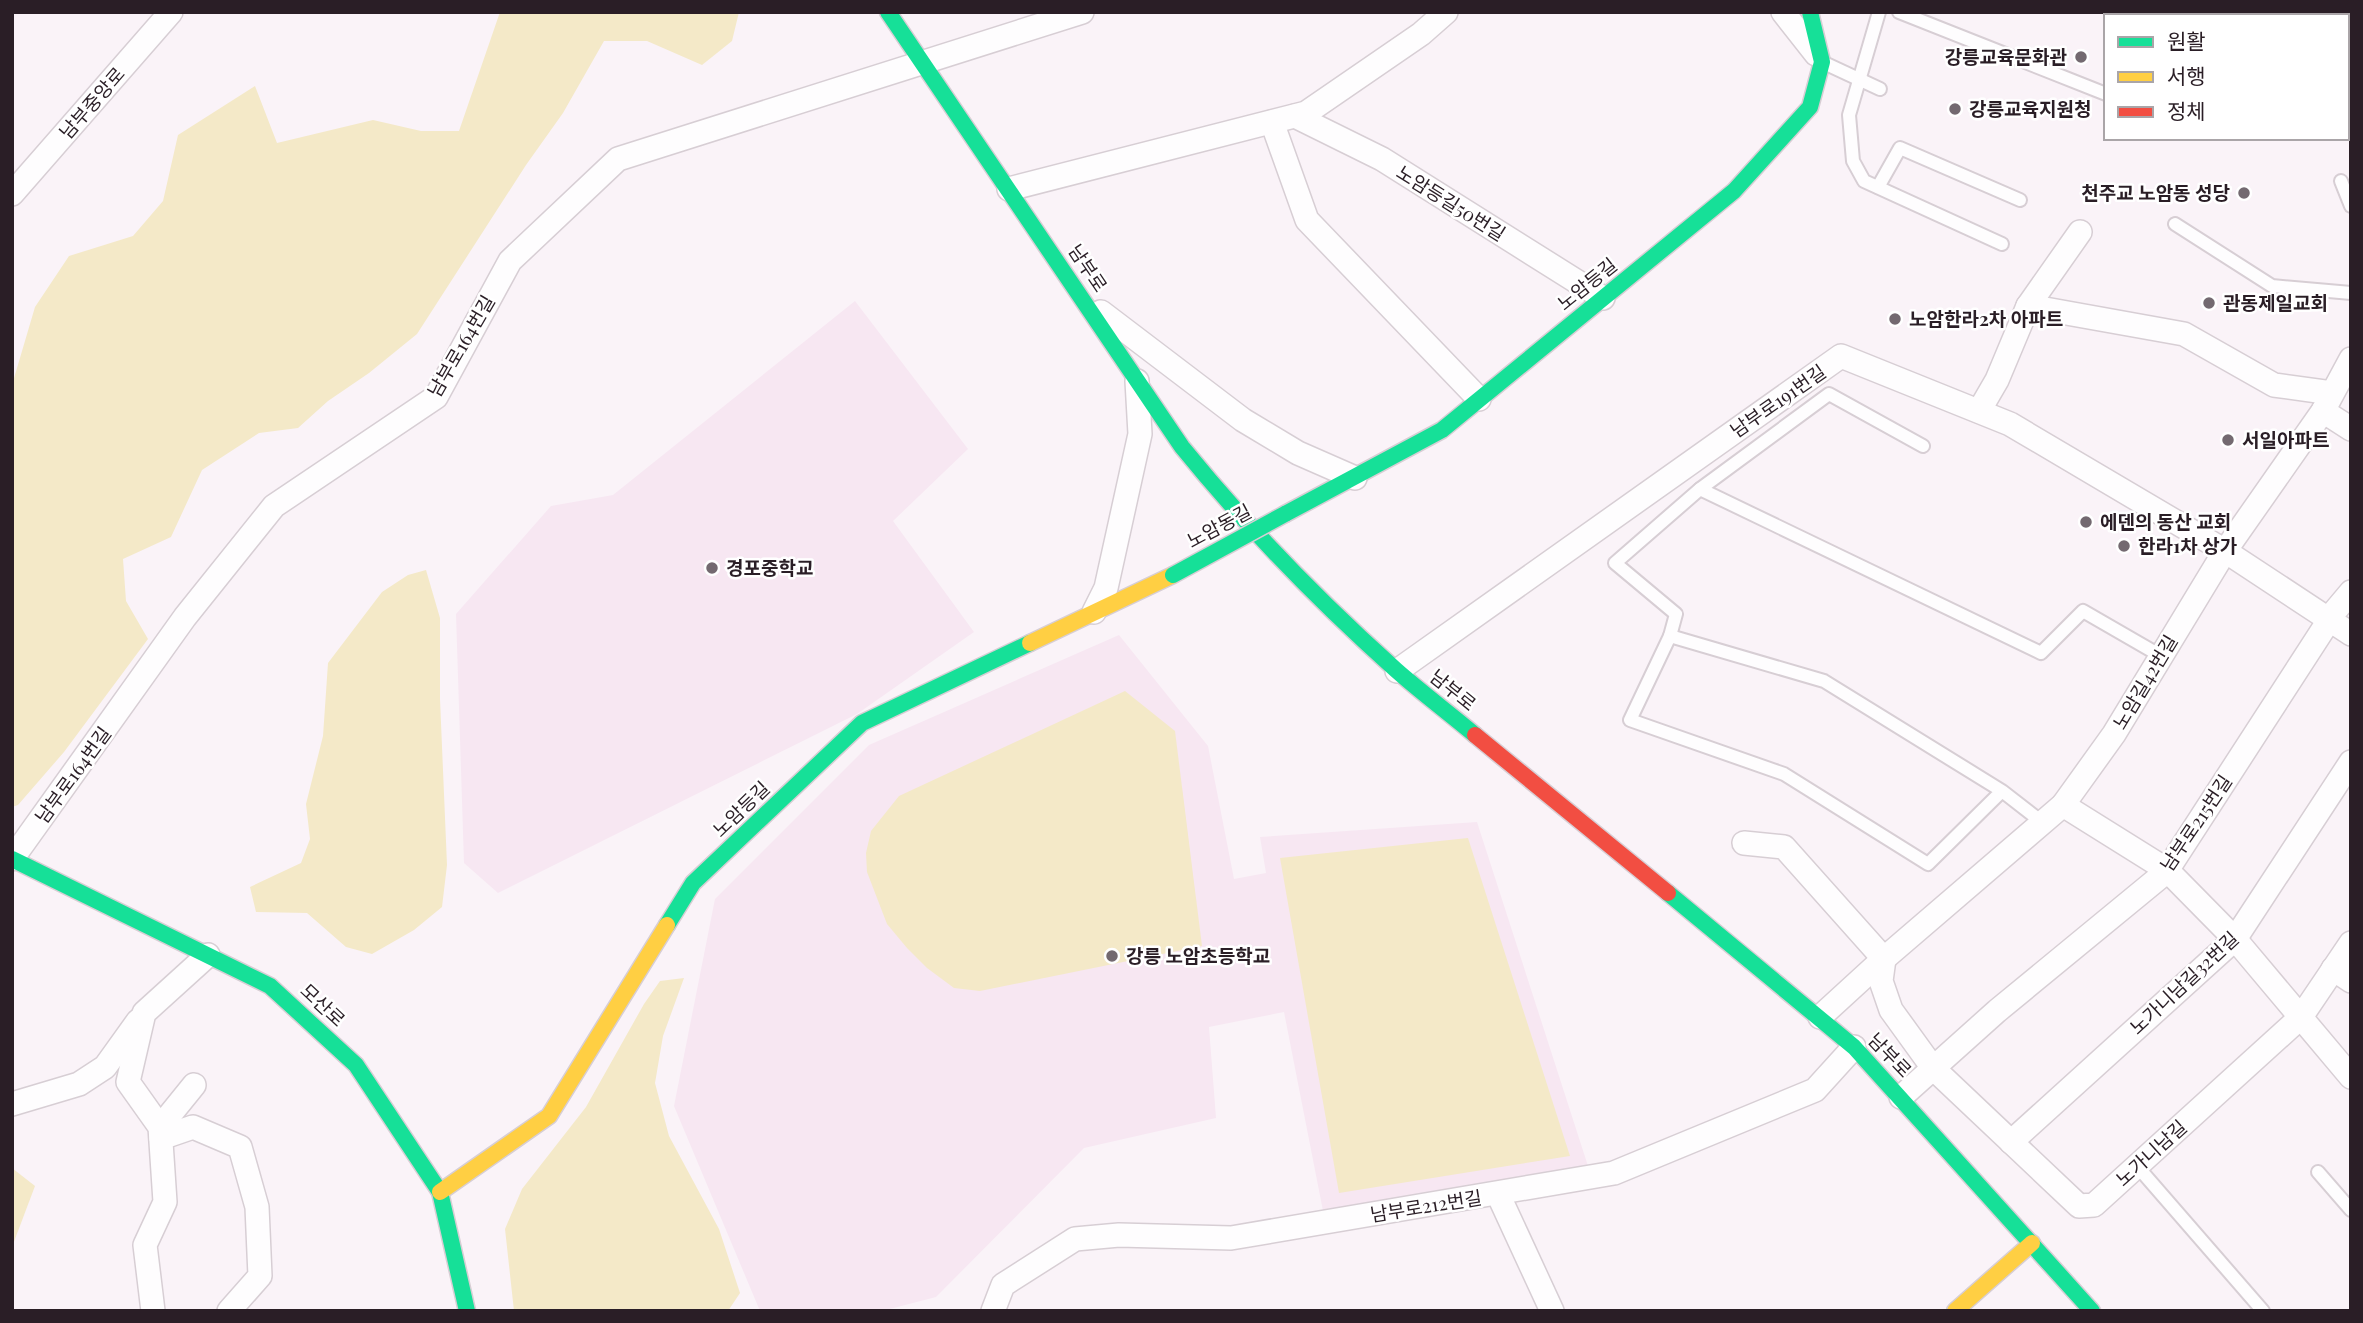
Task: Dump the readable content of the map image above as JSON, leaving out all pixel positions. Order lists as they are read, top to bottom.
{
  "streets": {
    "street": [
      "남부중앙로",
      "노암등길50번길",
      "남부로",
      "노암등길",
      "남부로164번길",
      "남부로191번길",
      "노암동길",
      "노암길42번길",
      "남부로215번길",
      "노가니남길32번길",
      "모산로",
      "노가니남길",
      "남부로212번길"
    ]
  },
  "crossings": [
    ["노암등길50번길", "노암등길"],
    ["남부로", "남부로164번길"],
    ["남부로", "남부로191번길"],
    ["남부로", "노암길42번길"],
    ["남부로", "남부로215번길"],
    ["남부로", "남부로212번길"],
    ["노암등길", "노암동길"],
    ["노암등길", "모산로"],
    ["남부로164번길", "모산로"],
    ["남부로191번길", "노암길42번길"],
    ["남부로191번길", "남부로215번길"],
    ["남부로215번길", "노가니남길"],
    ["노가니남길32번길", "노가니남길"]
  ],
  "places": [
    "강릉교육문화관",
    "강릉교육지원청",
    "천주교 노암동 성당",
    "관동제일교회",
    "노암한라2차 아파트",
    "서일아파트",
    "에덴의 동산 교회",
    "한라1차 상가",
    "경포중학교",
    "강릉 노암초등학교"
  ],
  "legend": ["원활", "서행", "정체"]
}
